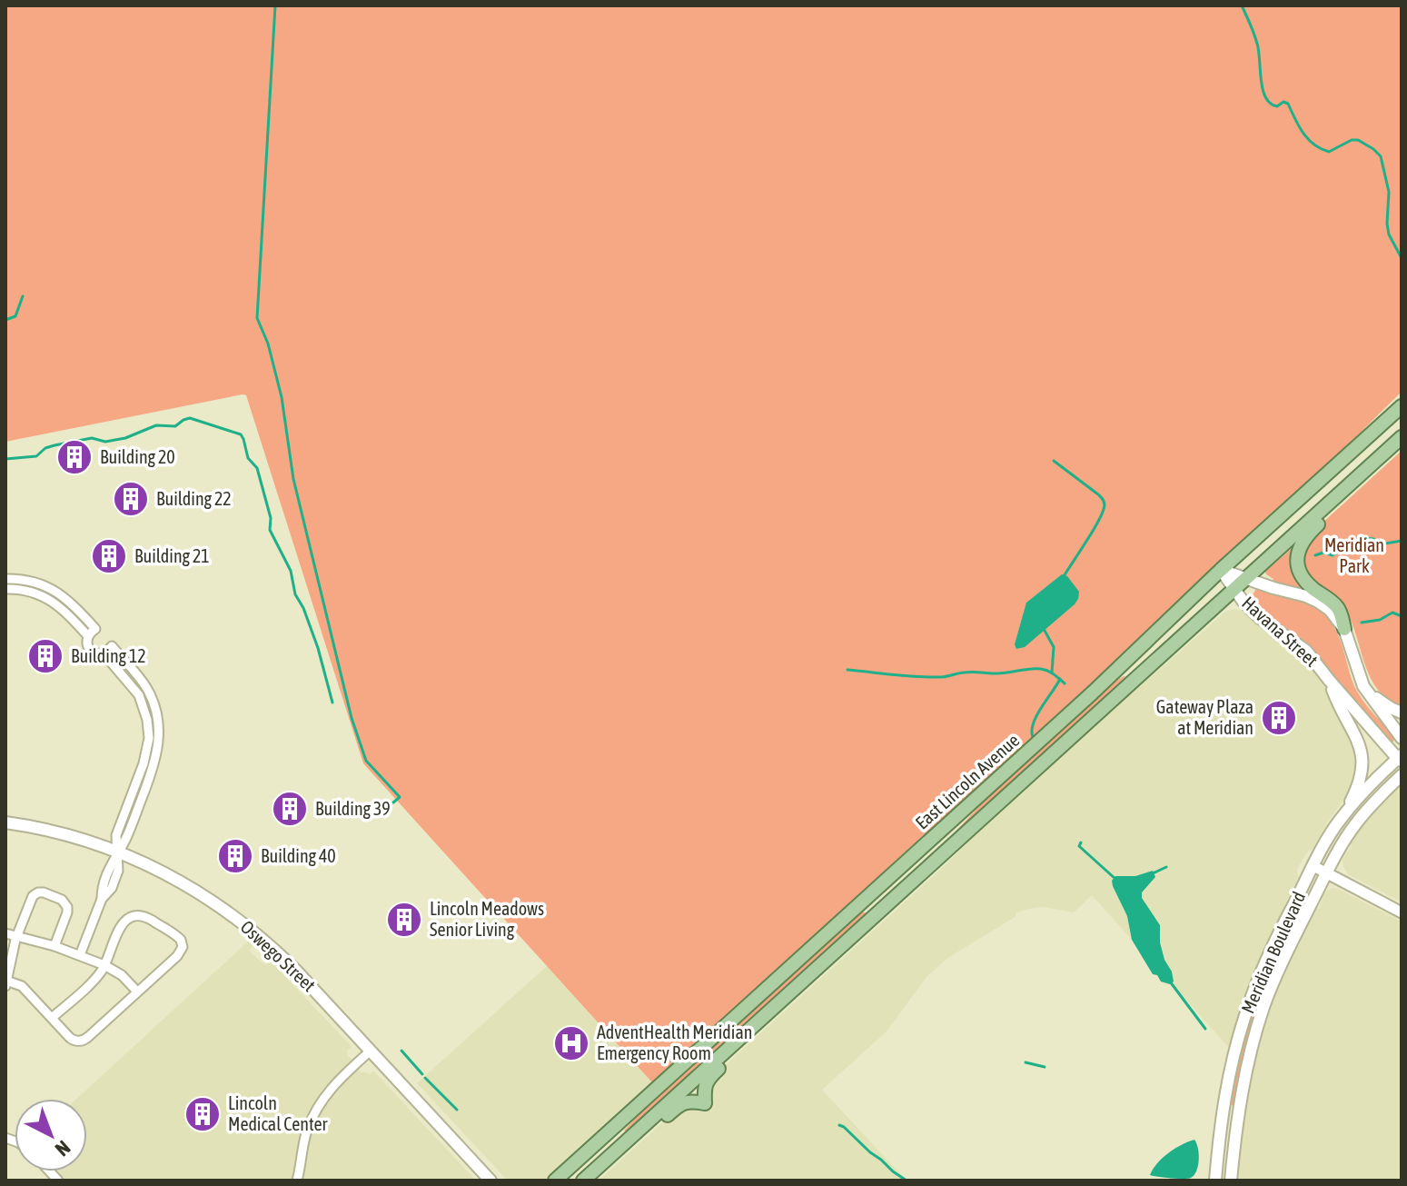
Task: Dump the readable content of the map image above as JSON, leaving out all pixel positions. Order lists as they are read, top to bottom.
{
  "streets": {
    "main road": [
      "Havana Street",
      "East Lincoln Avenue",
      "Meridian Boulevard",
      "Oswego Street"
    ]
  },
  "crossings": [
    ["Havana Street", "East Lincoln Avenue"],
    ["Havana Street", "Meridian Boulevard"]
  ],
  "parks": ["Meridian Park"],
  "places": {
    "building": [
      "Building 20",
      "Building 22",
      "Building 21",
      "Building 12",
      "Gateway Plaza at Meridian",
      "Building 39",
      "Building 40",
      "Lincoln Meadows Senior Living",
      "Lincoln Medical Center"
    ],
    "hospital": ["AdventHealth Meridian Emergency Room"]
  },
  "north": "bottom right"
}
